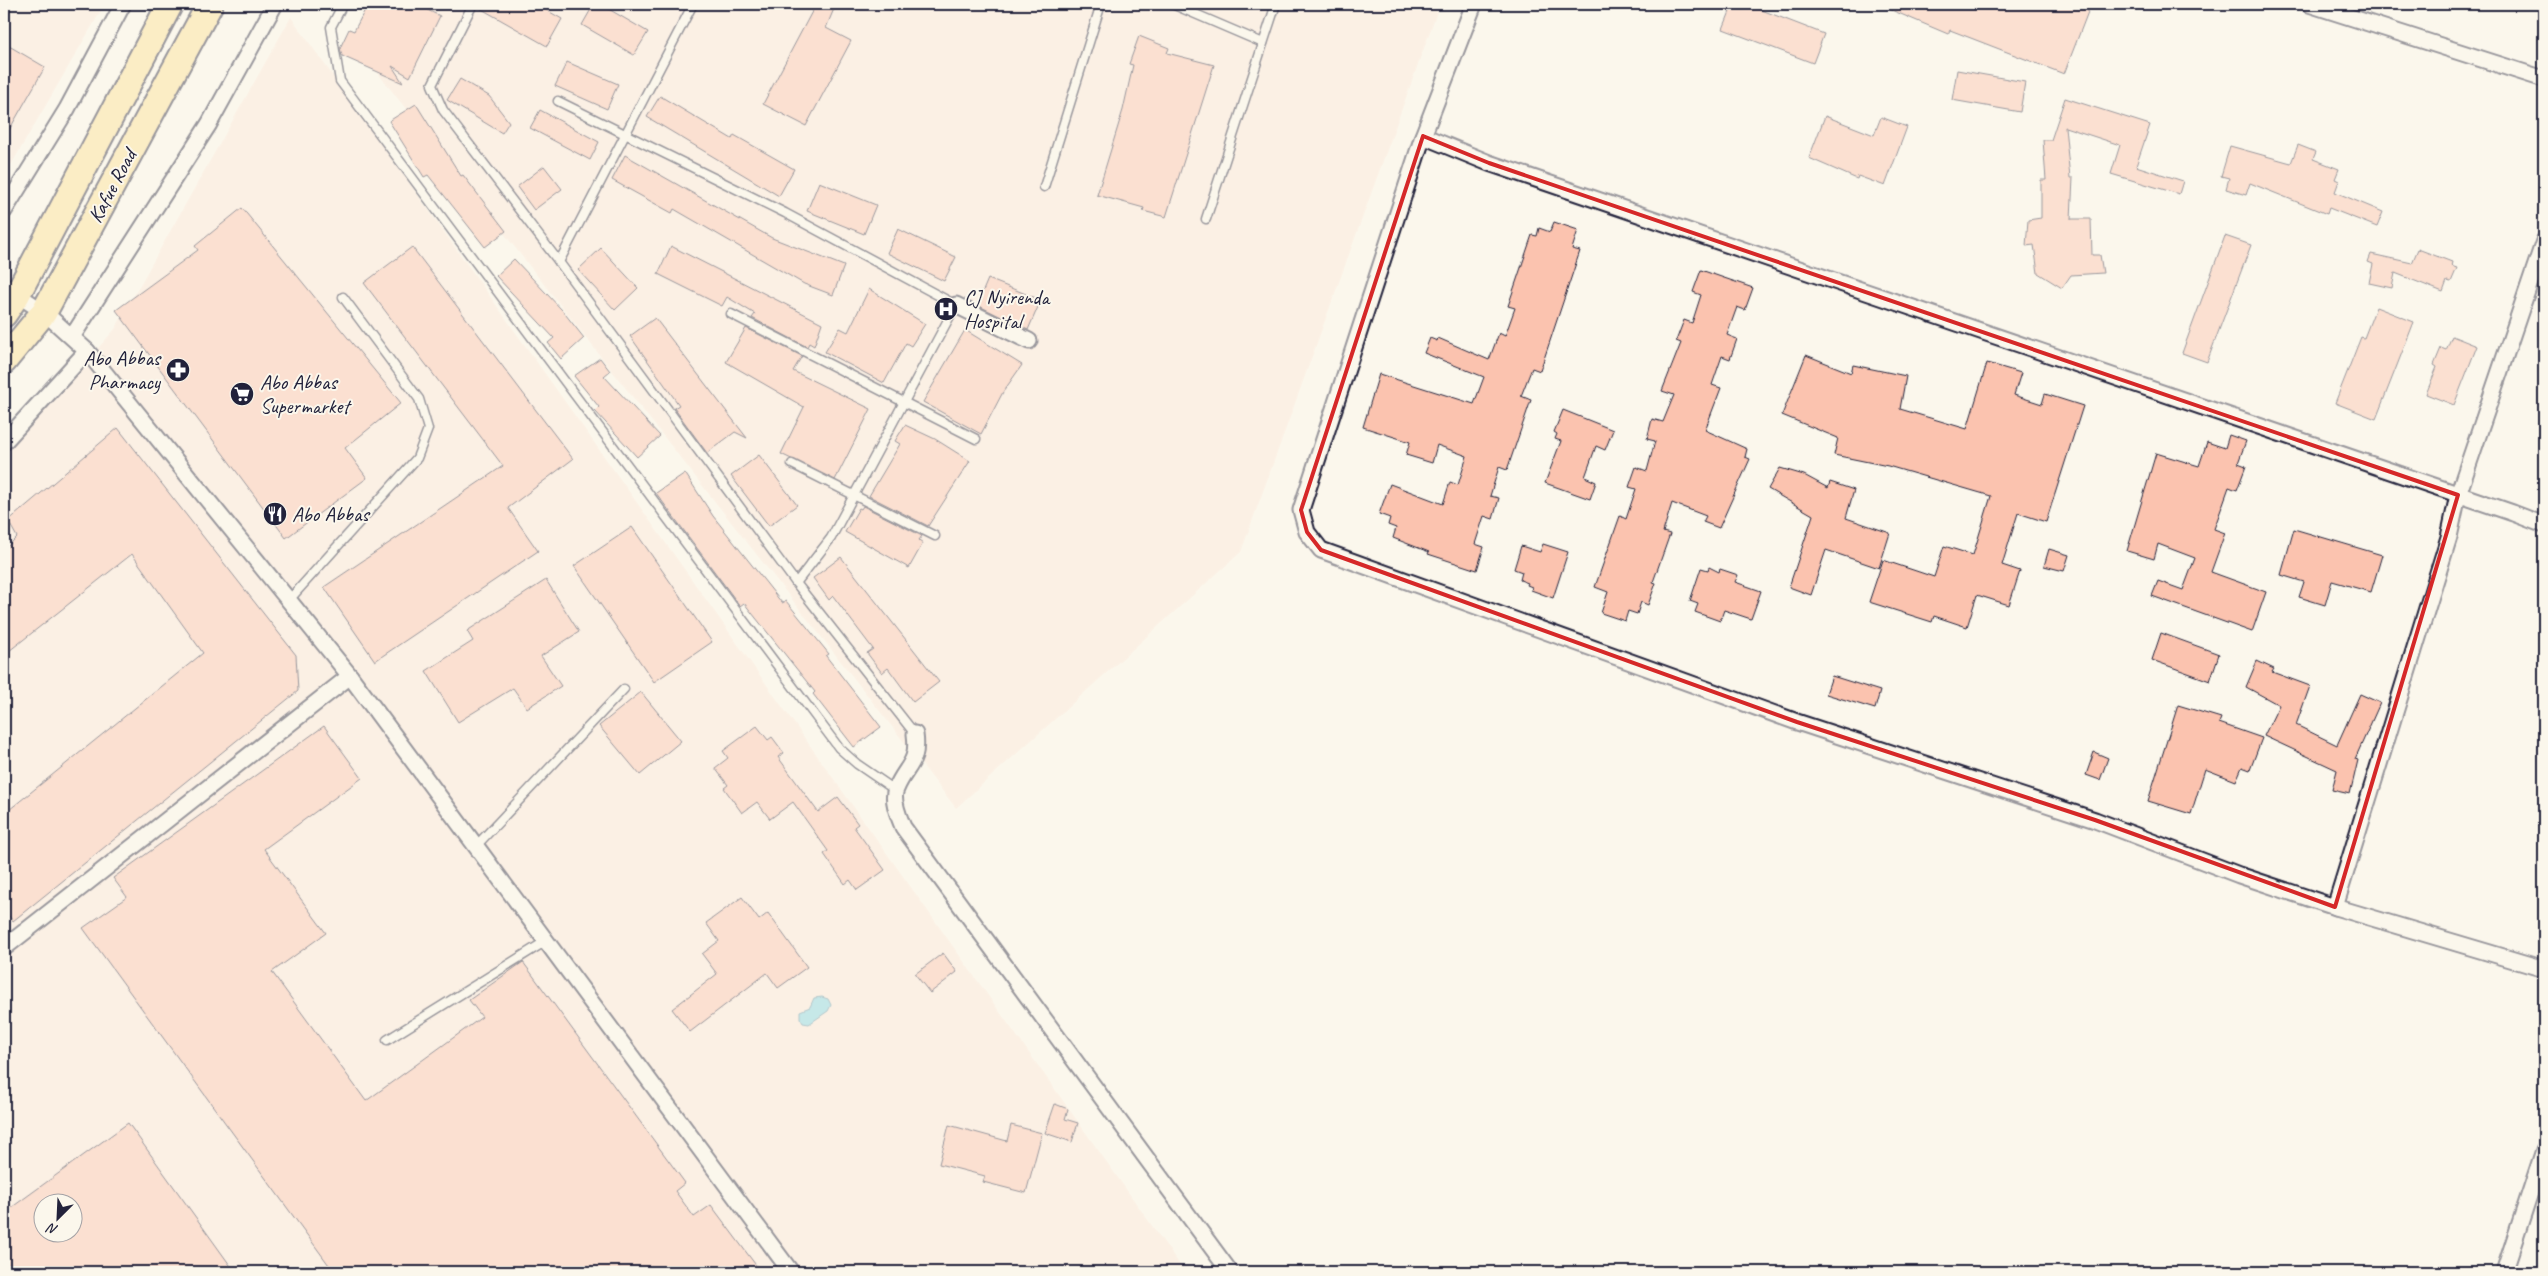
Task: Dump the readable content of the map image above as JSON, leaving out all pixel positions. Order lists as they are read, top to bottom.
{
  "streets": {
    "main road": ["Kafue Road"]
  },
  "places": {
    "hospital": ["CJ Nyirenda Hospital"],
    "pharmacy": ["Abo Abbas Pharmacy"],
    "supermarket": ["Abo Abbas Supermarket"],
    "restaurant": ["Abo Abbas"]
  },
  "north": "bottom left"
}
